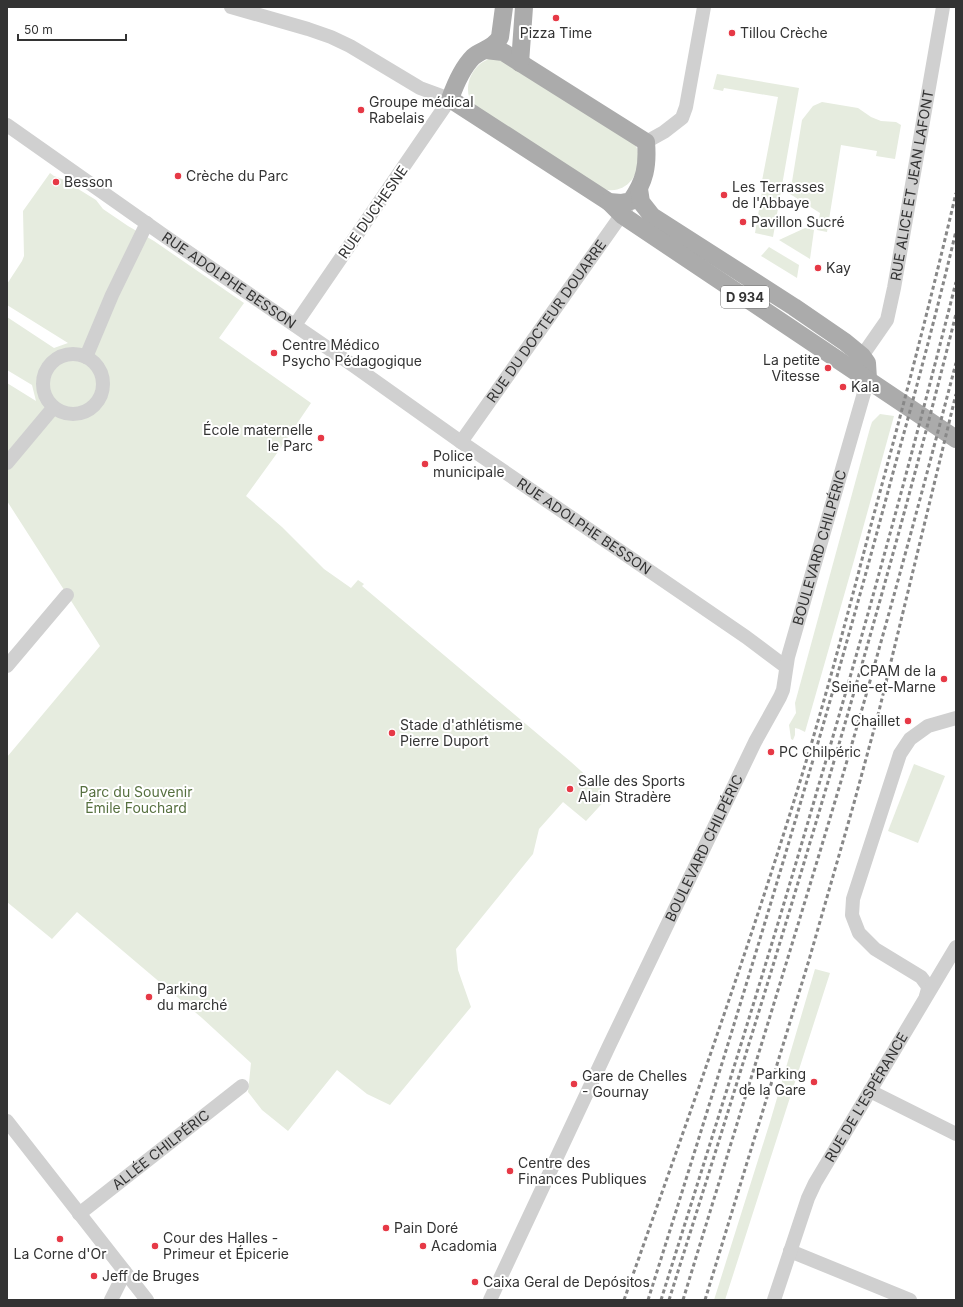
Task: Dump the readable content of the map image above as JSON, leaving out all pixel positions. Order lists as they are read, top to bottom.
{
  "streets": {
    "main road": ["D 934"],
    "street": [
      "RUE ALICE ET JEAN LAFONT",
      "RUE DUCHESNE",
      "RUE ADOLPHE BESSON",
      "RUE DU DOCTEUR DOUARRE",
      "BOULEVARD CHILPÉRIC",
      "RUE DE L'ESPÉRANCE",
      "ALLÉE CHILPÉRIC"
    ]
  },
  "crossings": [
    ["RUE ALICE ET JEAN LAFONT", "D 934"],
    ["RUE DUCHESNE", "RUE ADOLPHE BESSON"],
    ["RUE DUCHESNE", "D 934"],
    ["RUE ADOLPHE BESSON", "RUE DU DOCTEUR DOUARRE"],
    ["RUE ADOLPHE BESSON", "BOULEVARD CHILPÉRIC"],
    ["D 934", "RUE DU DOCTEUR DOUARRE"],
    ["D 934", "BOULEVARD CHILPÉRIC"]
  ],
  "parks": ["Parc du Souvenir Émile Fouchard"],
  "places": [
    "Pizza Time",
    "Tillou Crèche",
    "Groupe médical Rabelais",
    "Crèche du Parc",
    "Besson",
    "Les Terrasses de l'Abbaye",
    "Pavillon Sucré",
    "Kay",
    "Centre Médico Psycho Pédagogique",
    "La petite Vitesse",
    "Kala",
    "École maternelle le Parc",
    "Police municipale",
    "CPAM de la Seine-et-Marne",
    "Chaillet",
    "Stade d'athlétisme Pierre Duport",
    "PC Chilpéric",
    "Salle des Sports Alain Stradère",
    "Parking du marché",
    "Parking de la Gare",
    "Gare de Chelles - Gournay",
    "Centre des Finances Publiques",
    "Pain Doré",
    "La Corne d'Or",
    "Cour des Halles - Primeur et Épicerie",
    "Acadomia",
    "Jeff de Bruges",
    "Caixa Geral de Depósitos"
  ],
  "scale_bar": "50 m"
}
